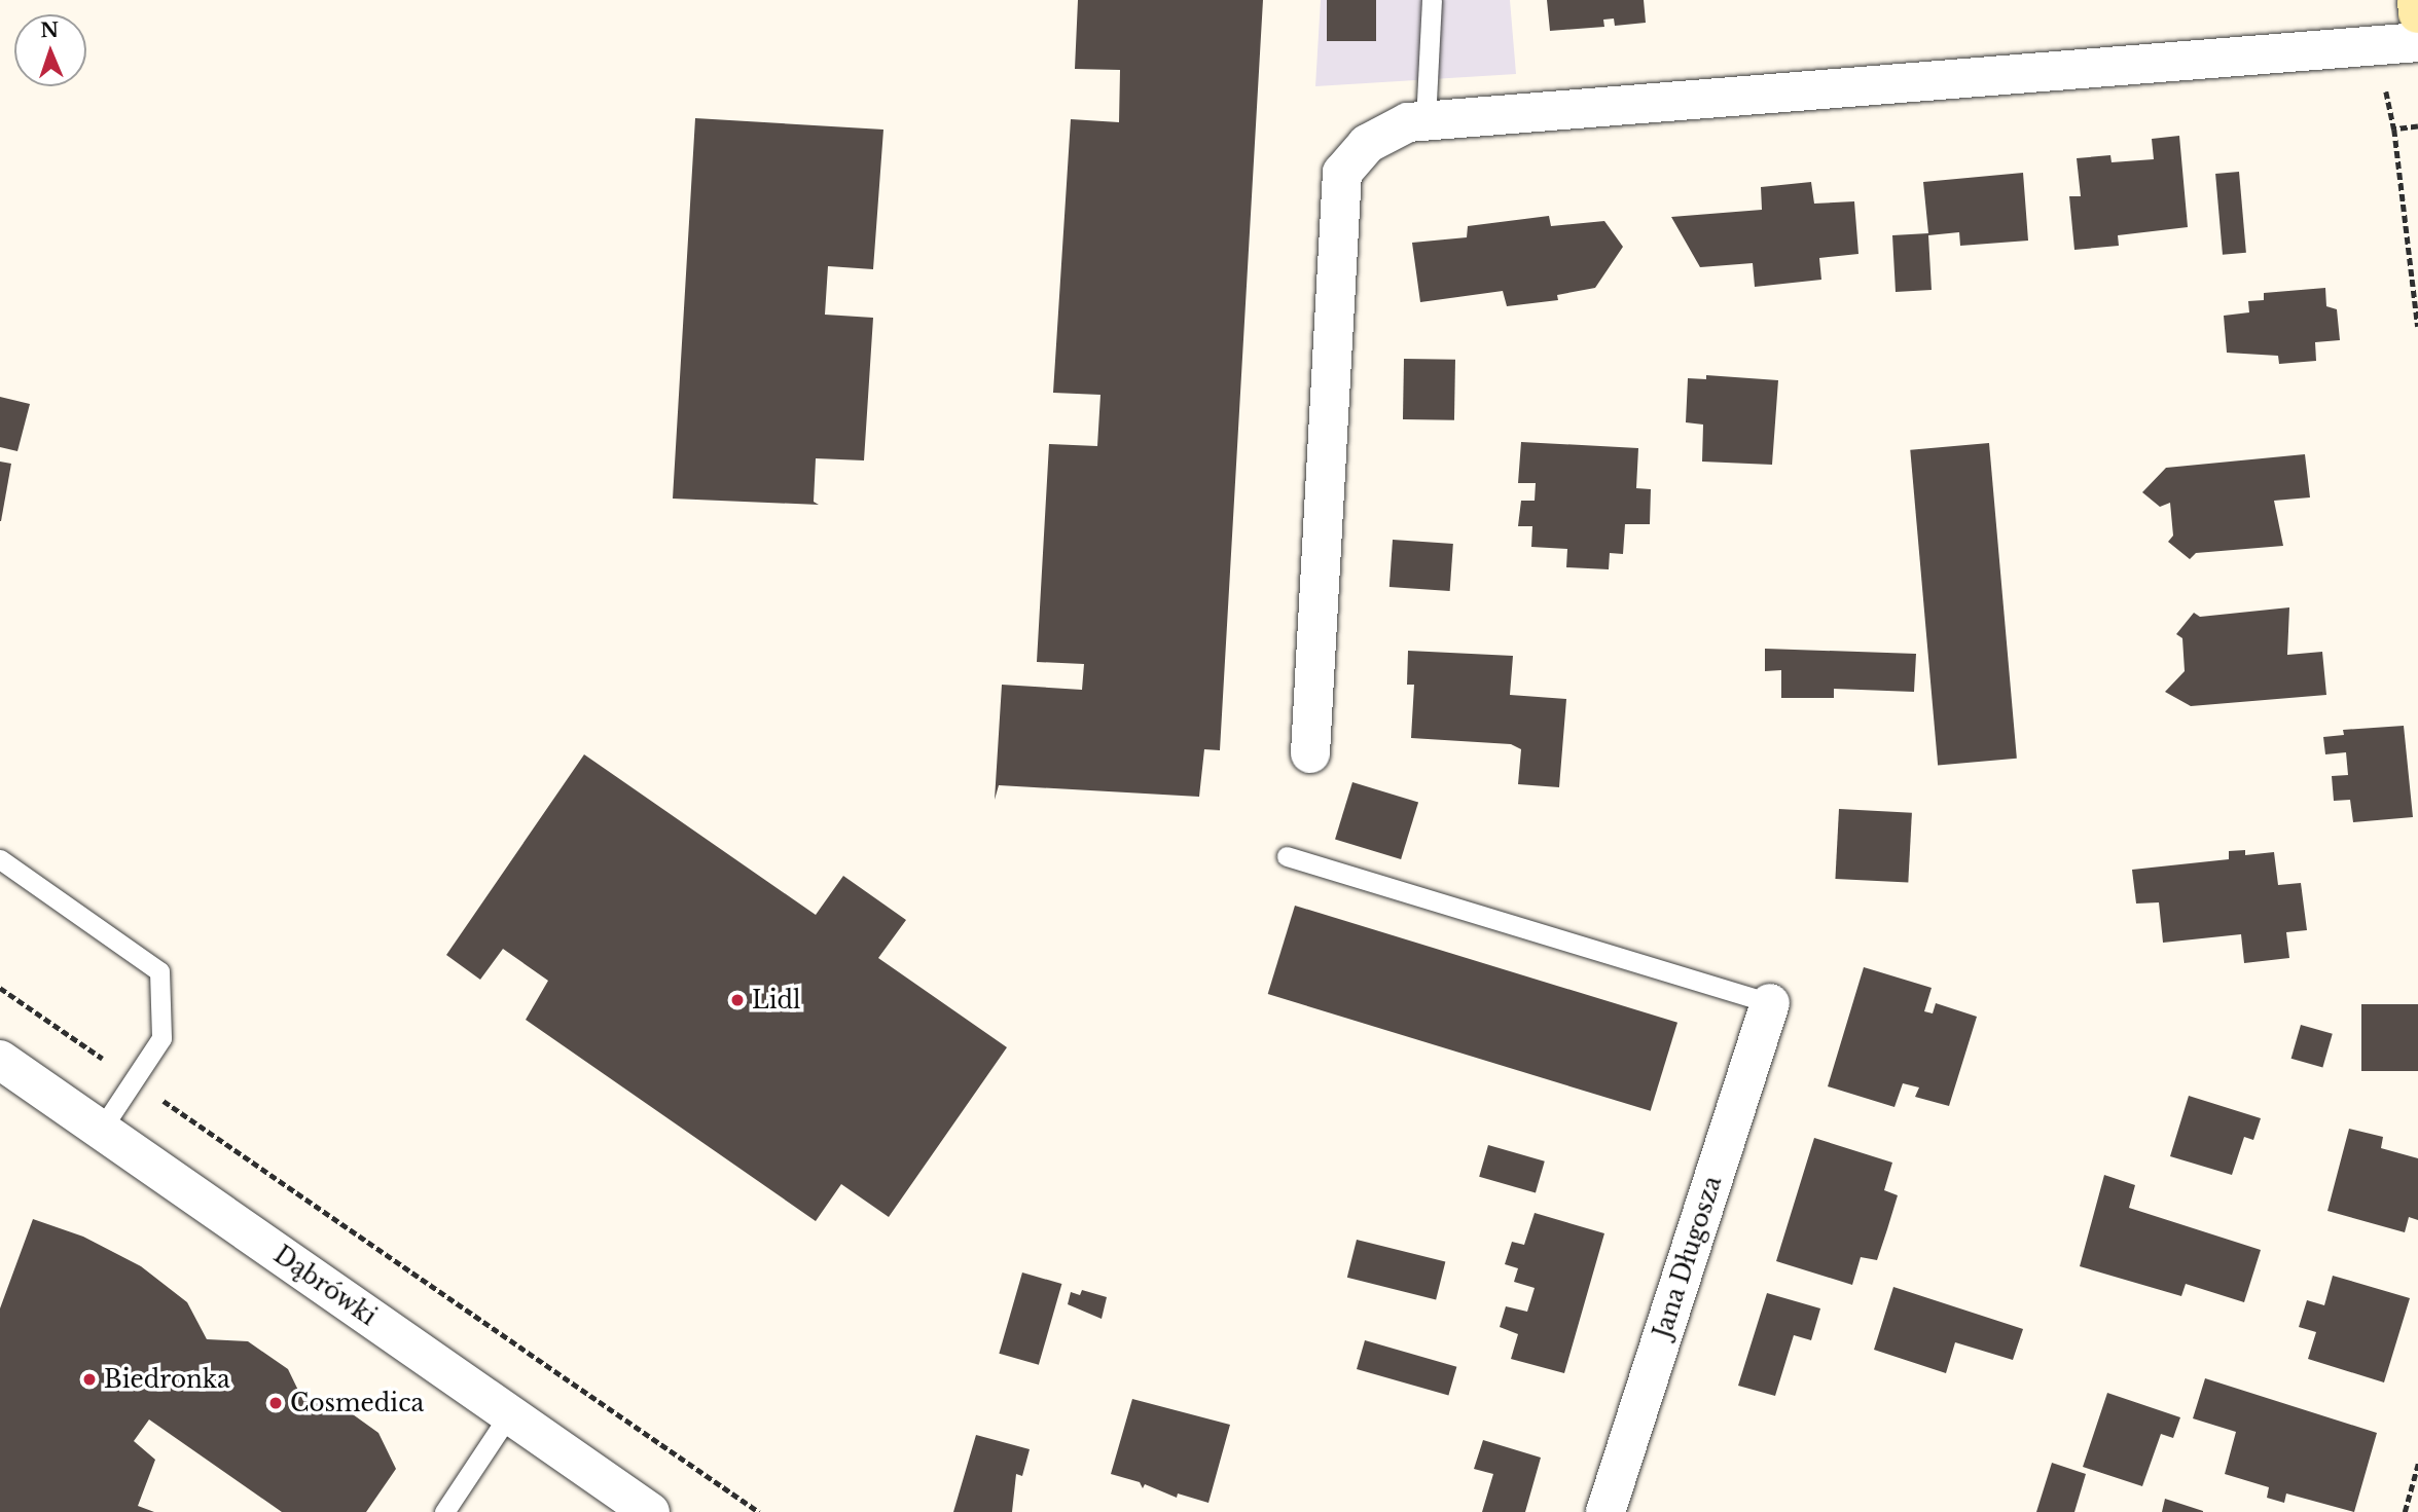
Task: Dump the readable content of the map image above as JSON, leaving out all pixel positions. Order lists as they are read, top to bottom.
{
  "streets": {
    "street": ["Jana Długosza", "Dąbrówki"]
  },
  "places": ["Lidl", "Biedronka", "Cosmedica"],
  "north": "top"
}
